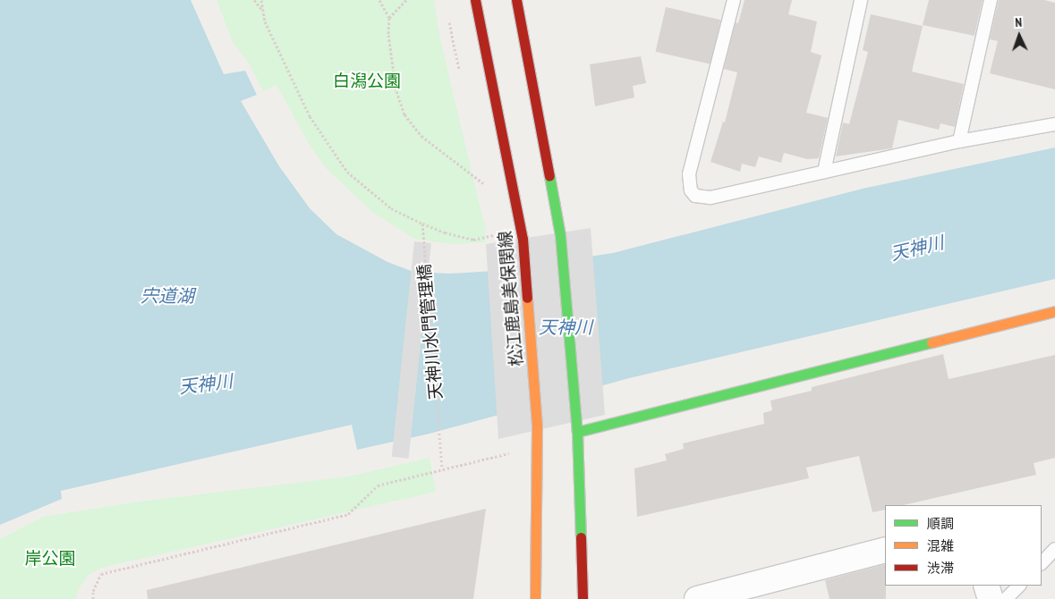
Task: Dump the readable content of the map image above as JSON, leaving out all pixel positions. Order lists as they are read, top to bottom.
{
  "streets": {
    "main road": ["松江鹿島美保関線"],
    "path": ["天神川水門管理橋"]
  },
  "water": ["天神川", "宍道湖"],
  "parks": ["白潟公園", "岸公園"],
  "legend": ["順調", "混雑", "渋滞"],
  "north": "top"
}
